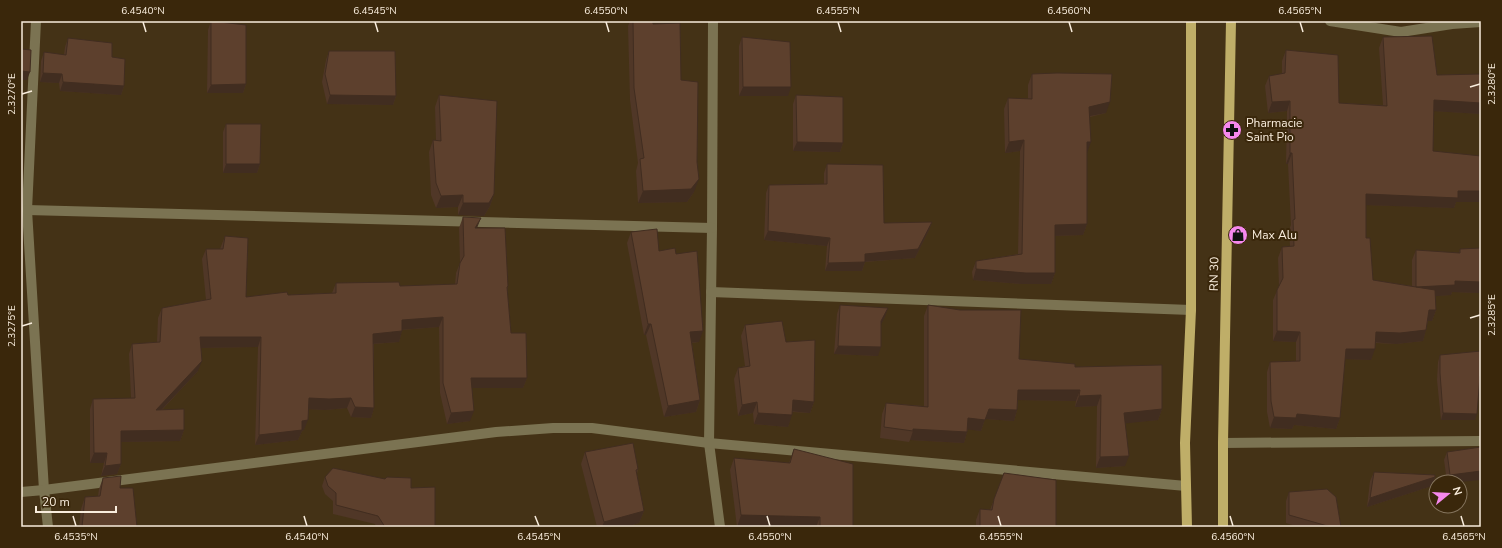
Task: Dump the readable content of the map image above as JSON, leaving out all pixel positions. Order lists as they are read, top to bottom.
{
  "streets": {
    "main road": ["RN 30"]
  },
  "places": {
    "pharmacy": ["Pharmacie Saint Pio"],
    "shop": ["Max Alu"]
  },
  "scale_bar": "20 m",
  "north": "right",
  "coordinates": [
    "6.4540°N",
    "6.4545°N",
    "6.4550°N",
    "6.4555°N",
    "6.4560°N",
    "6.4565°N",
    "2.3280°E",
    "2.3270°E",
    "2.3285°E",
    "2.3275°E",
    "6.4535°N"
  ]
}
